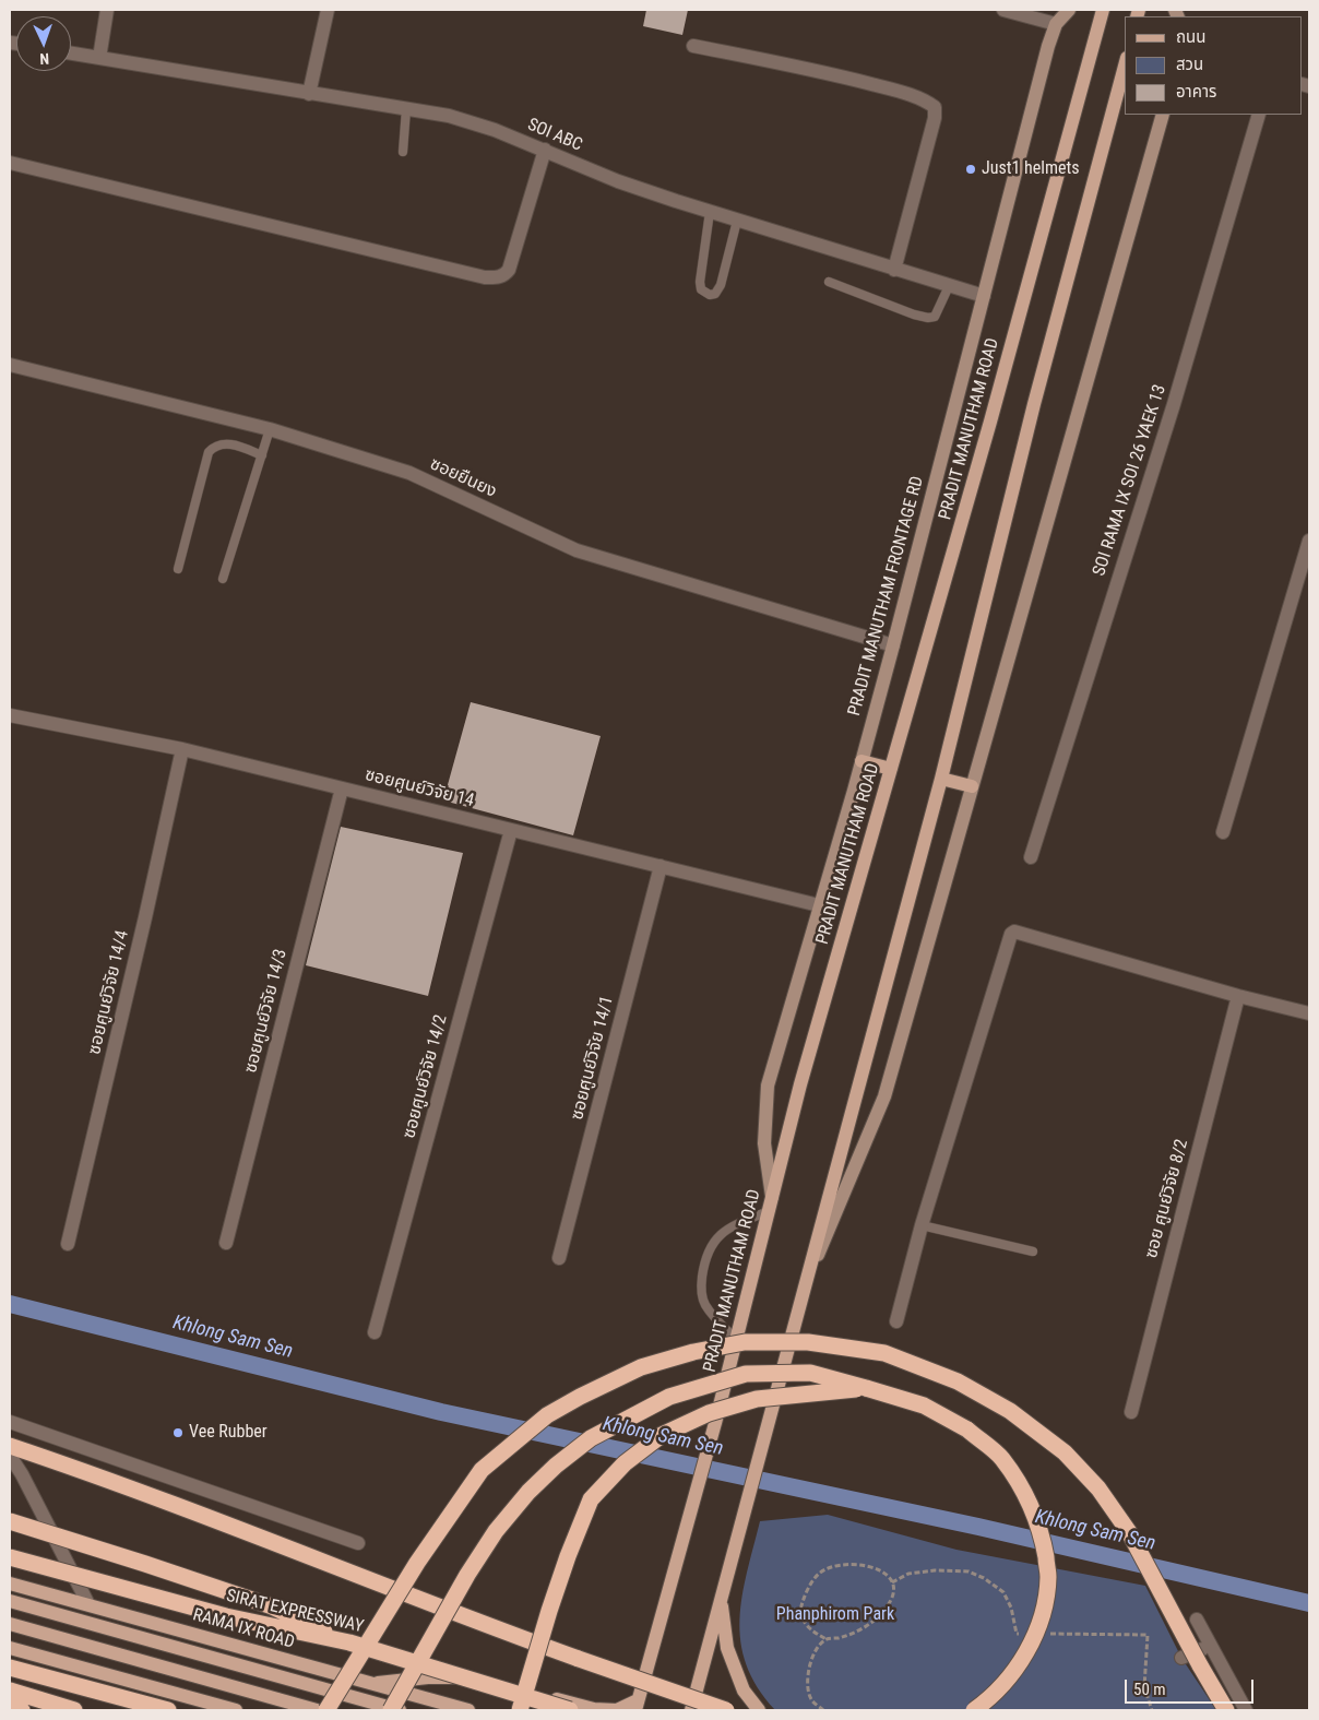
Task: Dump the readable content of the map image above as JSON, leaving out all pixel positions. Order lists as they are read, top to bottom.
{
  "streets": {
    "highway": ["SIRAT EXPRESSWAY"],
    "main road": ["PRADIT MANUTHAM ROAD", "RAMA IX ROAD"],
    "street": [
      "SOI ABC",
      "ซอยยืนยง",
      "SOI RAMA IX SOI 26 YAEK 13",
      "PRADIT MANUTHAM FRONTAGE RD",
      "ซอยศูนย์วิจัย 14",
      "ซอยศูนย์วิจัย 14/4",
      "ซอยศูนย์วิจัย 14/3",
      "ซอยศูนย์วิจัย 14/1",
      "ซอยศูนย์วิจัย 14/2",
      "ซอย ศูนย์วิจัย 8/2"
    ]
  },
  "crossings": [
    ["SOI ABC", "PRADIT MANUTHAM FRONTAGE RD"],
    ["PRADIT MANUTHAM ROAD", "PRADIT MANUTHAM FRONTAGE RD"],
    ["ซอยยืนยง", "PRADIT MANUTHAM FRONTAGE RD"],
    ["PRADIT MANUTHAM FRONTAGE RD", "ซอยศูนย์วิจัย 14"],
    ["ซอยศูนย์วิจัย 14", "ซอยศูนย์วิจัย 14/4"],
    ["ซอยศูนย์วิจัย 14", "ซอยศูนย์วิจัย 14/3"],
    ["ซอยศูนย์วิจัย 14", "ซอยศูนย์วิจัย 14/1"],
    ["ซอยศูนย์วิจัย 14", "ซอยศูนย์วิจัย 14/2"]
  ],
  "water": ["Khlong Sam Sen"],
  "parks": ["Phanphirom Park"],
  "places": ["Just1 helmets", "Vee Rubber"],
  "legend": ["ถนน", "สวน", "อาคาร"],
  "scale_bar": "50 m",
  "north": "bottom"
}
